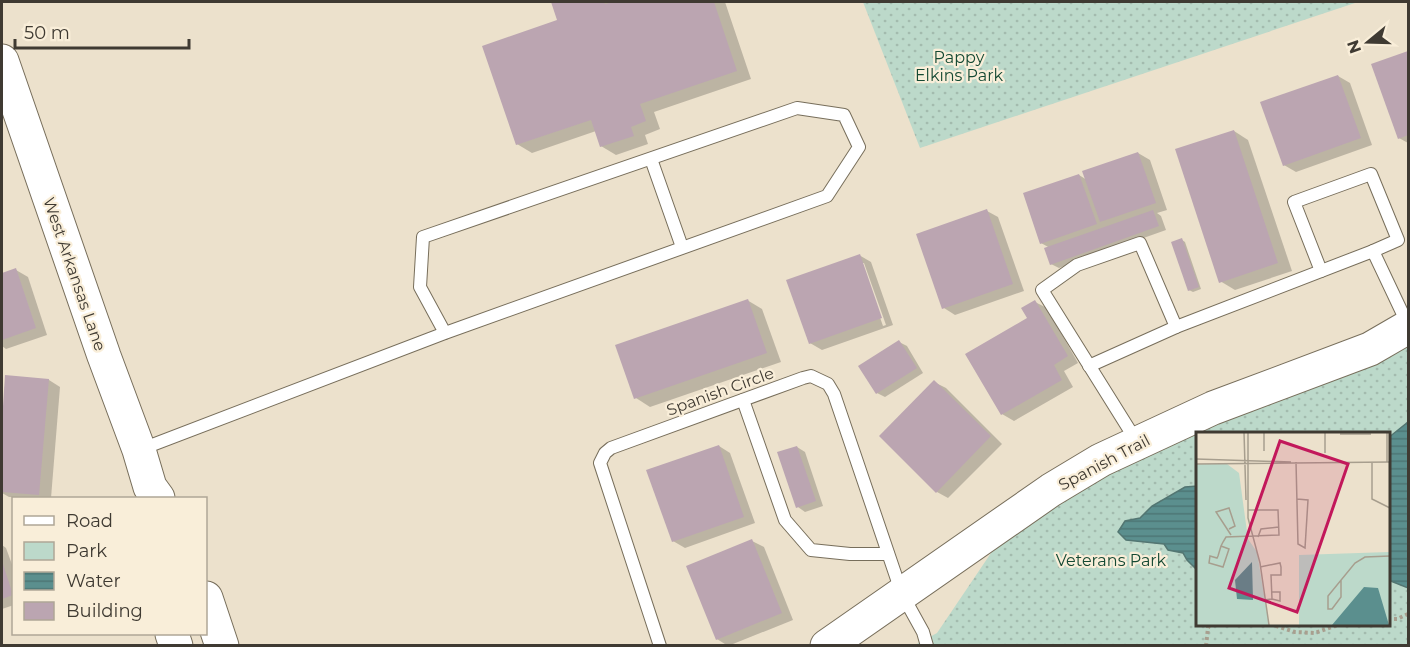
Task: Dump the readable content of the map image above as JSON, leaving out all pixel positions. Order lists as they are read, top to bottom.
{
  "streets": {
    "street": ["West Arkansas Lane", "Spanish Trail"],
    "lane": ["Spanish Circle"]
  },
  "crossings": [
    ["Spanish Circle", "Spanish Trail"]
  ],
  "parks": ["Pappy Elkins Park", "Veterans Park"],
  "legend": [
    "Road",
    "Park",
    "Water",
    "Building"
  ],
  "scale_bar": "50 m",
  "north": "left"
}
